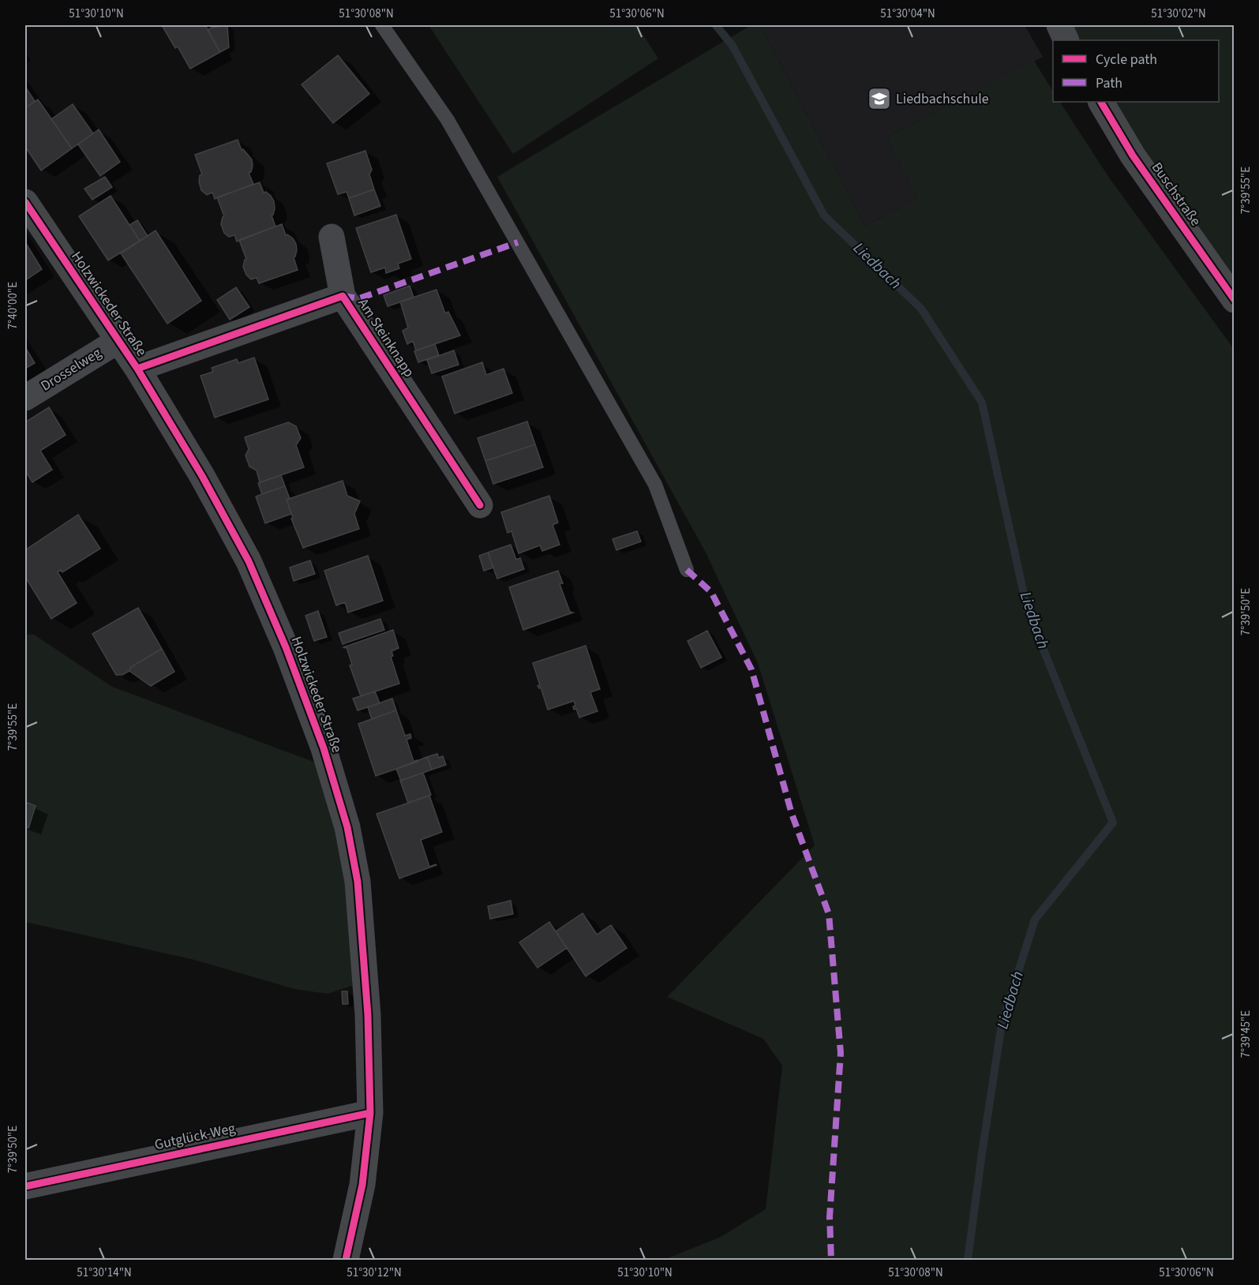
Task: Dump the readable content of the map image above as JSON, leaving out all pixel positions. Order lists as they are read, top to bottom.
{
  "streets": {
    "street": [
      "Buschstraße",
      "Holzwickeder Straße",
      "Am Steinknapp",
      "Drosselweg",
      "Gutglück-Weg"
    ]
  },
  "crossings": [
    ["Holzwickeder Straße", "Am Steinknapp"],
    ["Holzwickeder Straße", "Drosselweg"],
    ["Holzwickeder Straße", "Gutglück-Weg"]
  ],
  "water": ["Liedbach"],
  "places": {
    "school or university": ["Liedbachschule"]
  },
  "legend": ["Cycle path", "Path"],
  "coordinates": [
    "51°30'10\"N",
    "51°30'08\"N",
    "51°30'06\"N",
    "51°30'04\"N",
    "51°30'02\"N",
    "7°39'55\"E",
    "7°40'00\"E",
    "7°39'50\"E",
    "7°39'45\"E",
    "51°30'14\"N",
    "51°30'12\"N"
  ]
}
